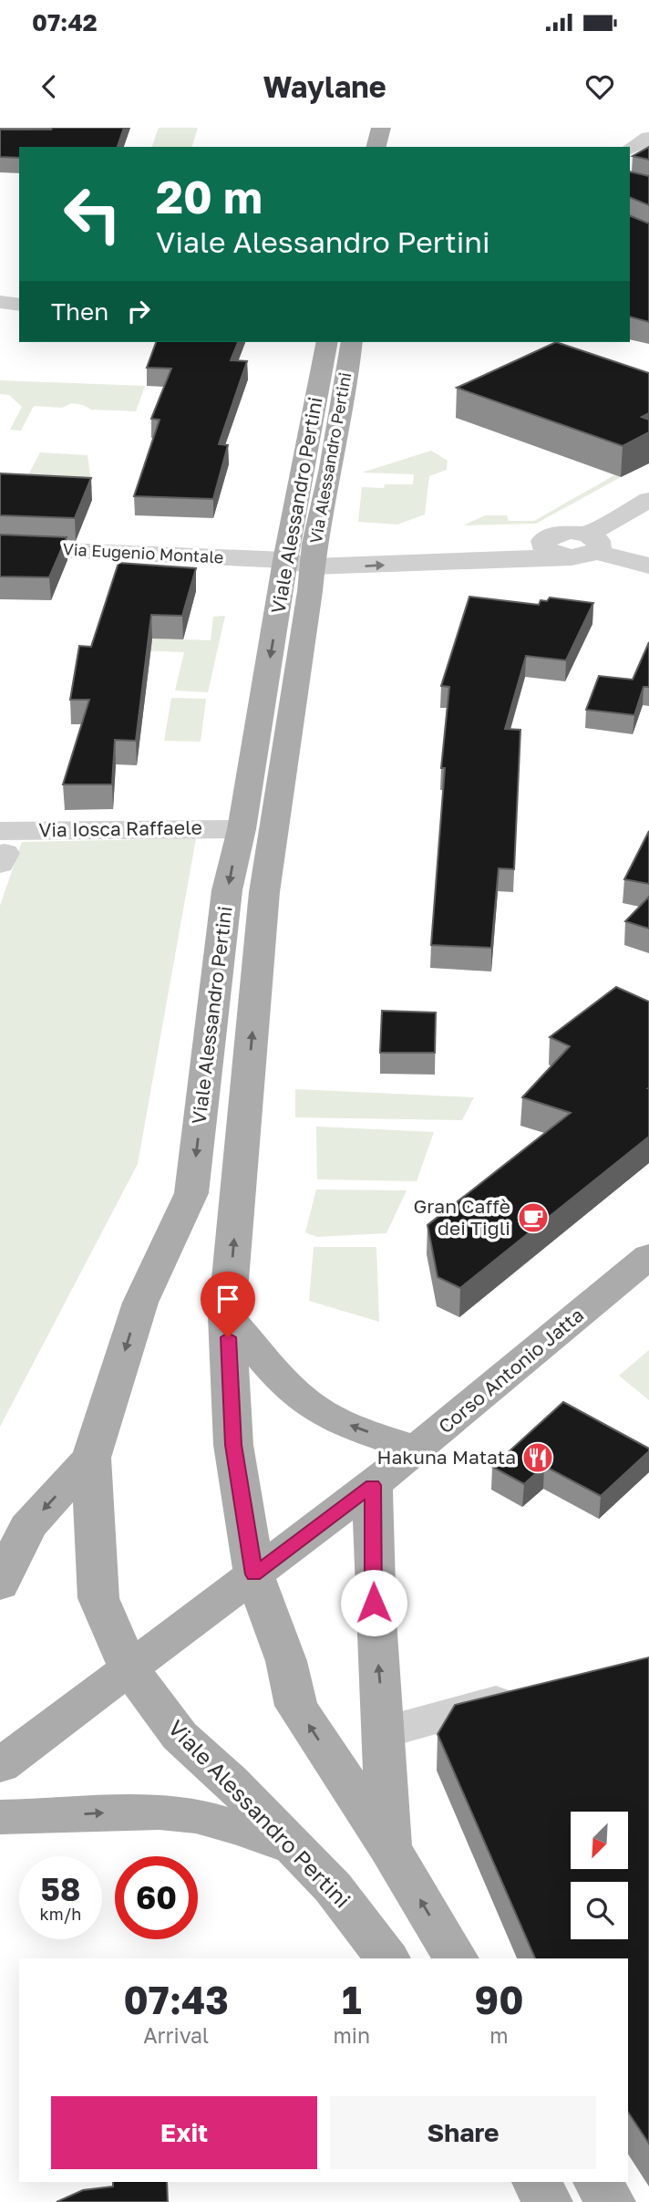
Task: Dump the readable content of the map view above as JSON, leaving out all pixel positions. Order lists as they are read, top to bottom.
{
  "streets": {
    "main road": ["Viale Alessandro Pertini", "Corso Antonio Jatta"],
    "street": ["Via Eugenio Montale", "Via Iosca Raffaele"]
  },
  "crossings": [
    ["Viale Alessandro Pertini", "Via Eugenio Montale"],
    ["Viale Alessandro Pertini", "Via Iosca Raffaele"],
    ["Viale Alessandro Pertini", "Corso Antonio Jatta"]
  ],
  "places": {
    "cafe": ["Gran Caffè dei Tigli"],
    "restaurant": ["Hakuna Matata"]
  },
  "north": "bottom left",
  "page": {
    "status": "07:42",
    "header": "Waylane",
    "turn": ["20 m", "Viale Alessandro Pertini"],
    "then": "Then",
    "speed": "58 km/h",
    "limit": "60",
    "eta": [
      "07:43",
      "Arrival",
      "1",
      "min",
      "90",
      "m"
    ],
    "buttons": ["Exit", "Share"]
  }
}
